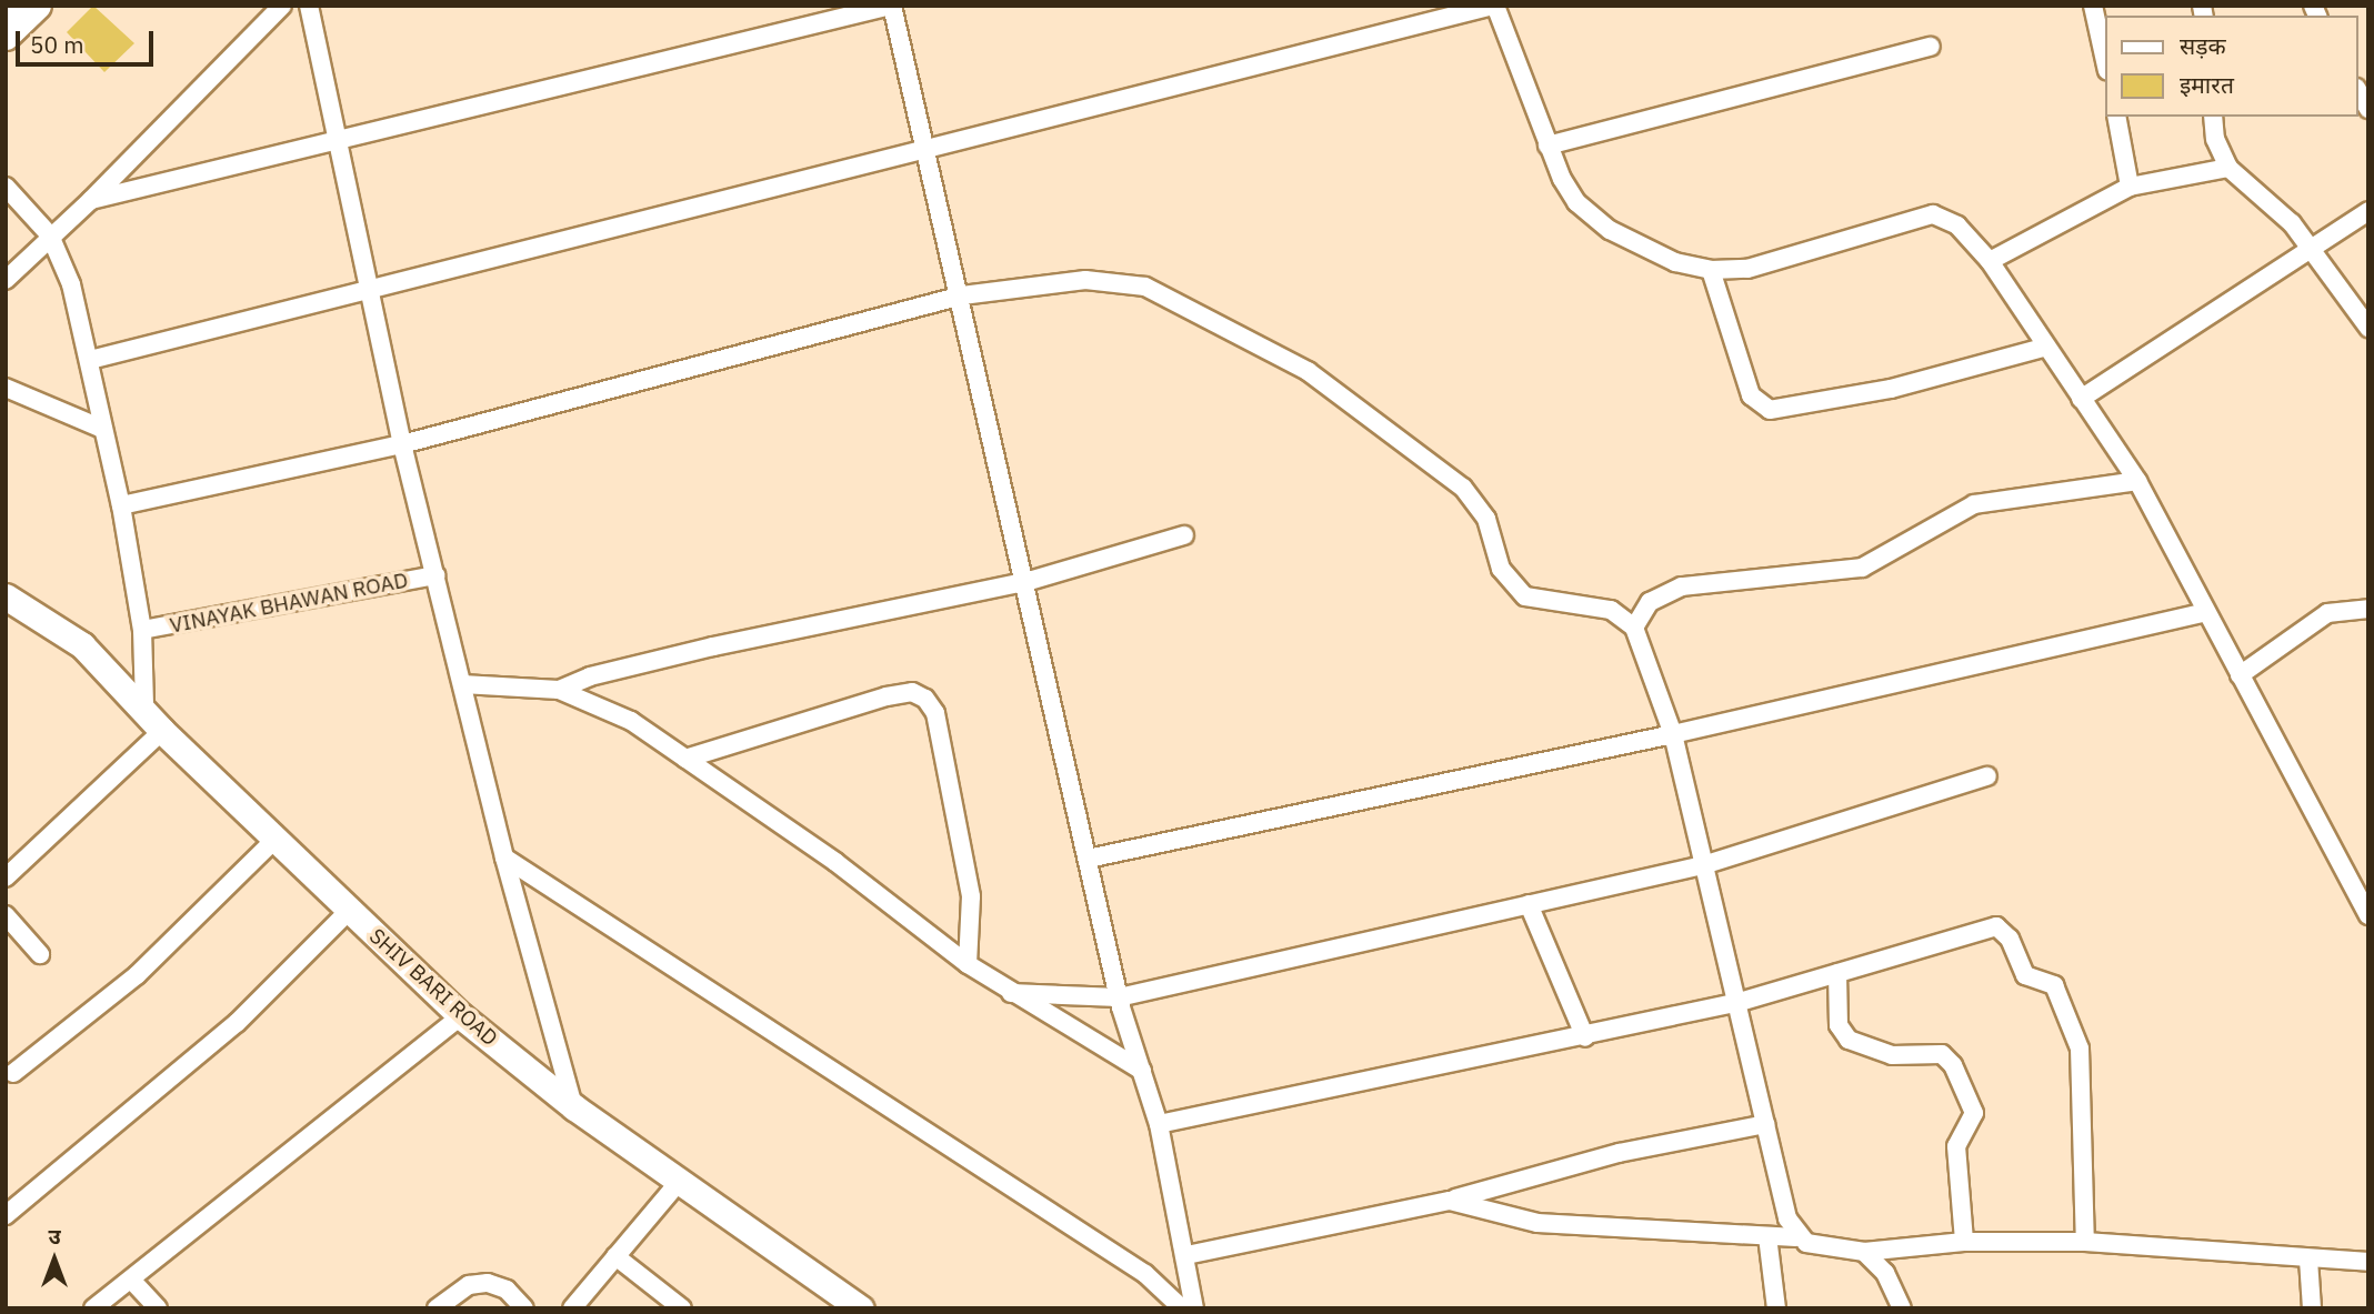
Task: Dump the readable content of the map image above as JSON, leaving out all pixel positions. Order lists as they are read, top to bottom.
{
  "streets": {
    "street": ["VINAYAK BHAWAN ROAD", "SHIV BARI ROAD"]
  },
  "legend": ["सड़क", "इमारत"],
  "scale_bar": "50 m",
  "north": "top"
}
